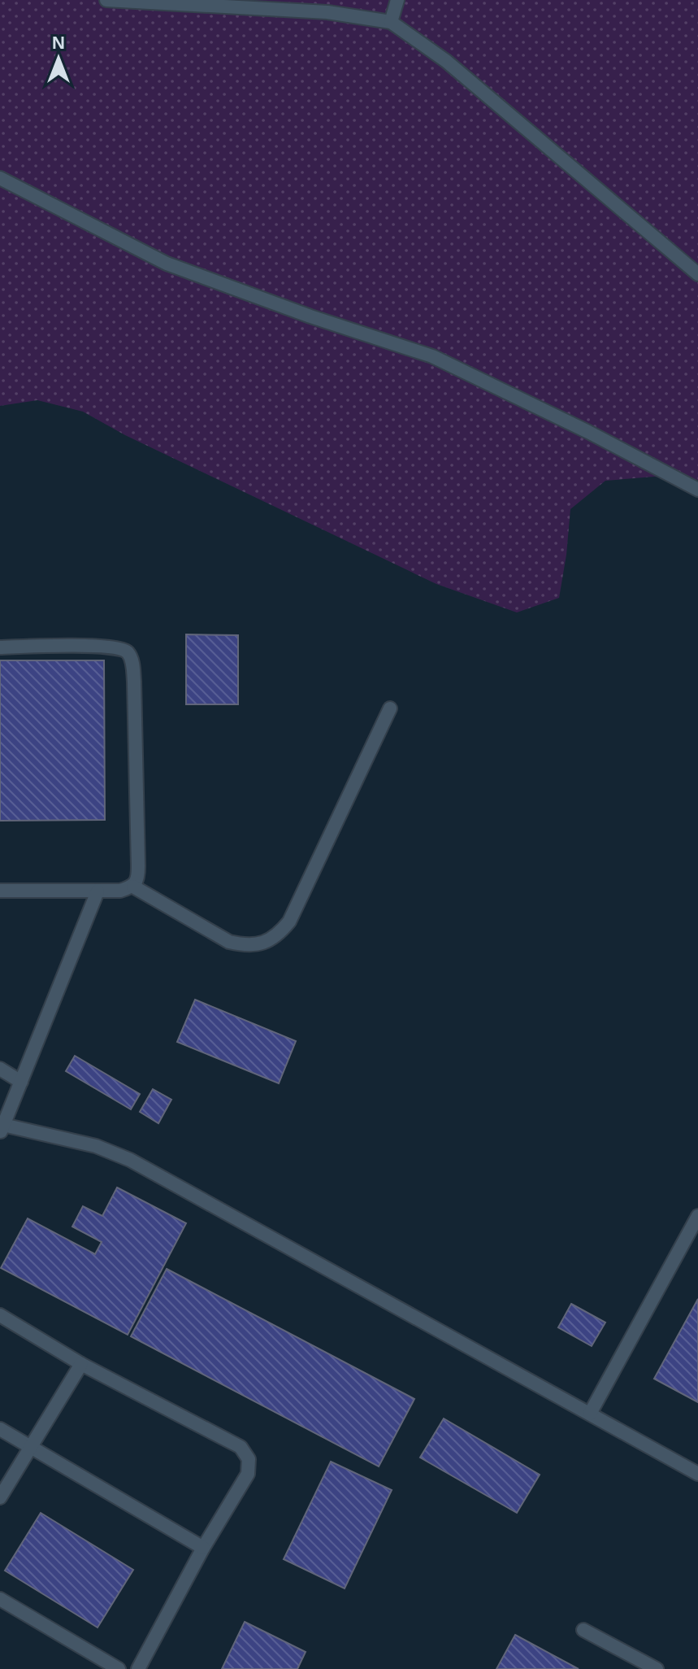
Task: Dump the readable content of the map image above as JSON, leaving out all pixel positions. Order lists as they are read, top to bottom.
{
  "north": "top"
}
